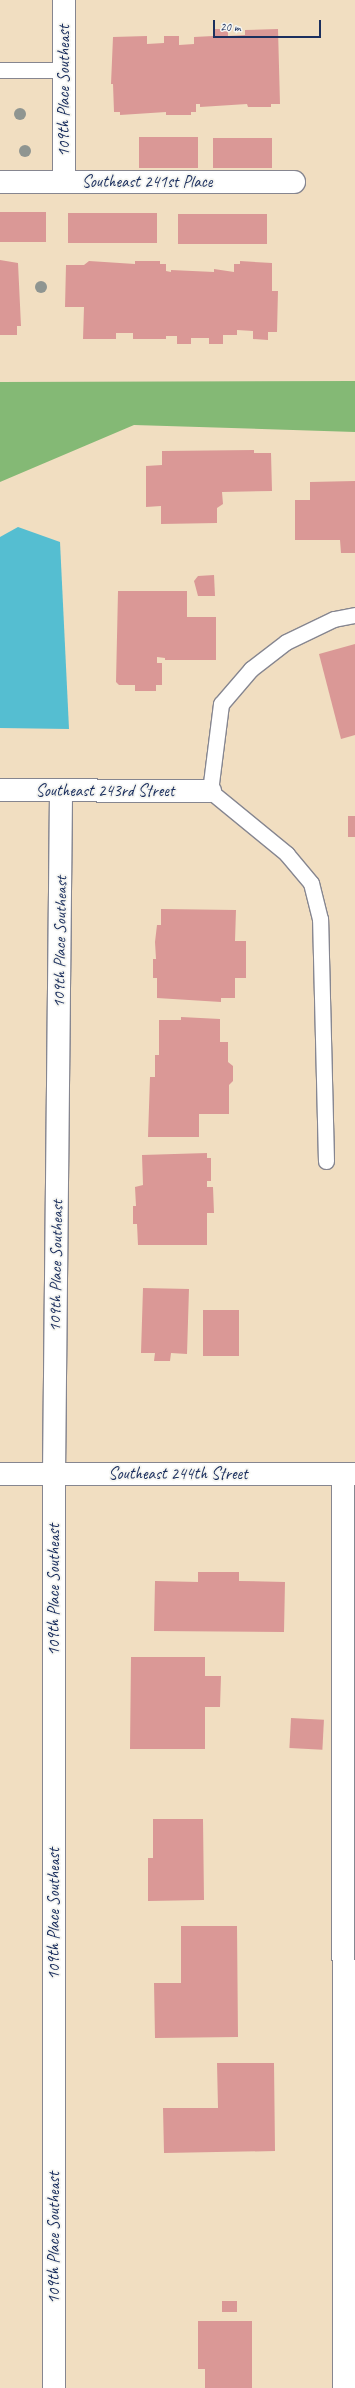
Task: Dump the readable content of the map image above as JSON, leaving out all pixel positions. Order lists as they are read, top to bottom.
{
  "streets": {
    "street": [
      "109th Place Southeast",
      "Southeast 241st Place",
      "Southeast 243rd Street",
      "Southeast 244th Street"
    ]
  },
  "crossings": [
    ["109th Place Southeast", "Southeast 241st Place"],
    ["109th Place Southeast", "Southeast 243rd Street"],
    ["109th Place Southeast", "Southeast 244th Street"]
  ],
  "scale_bar": "20 m"
}
